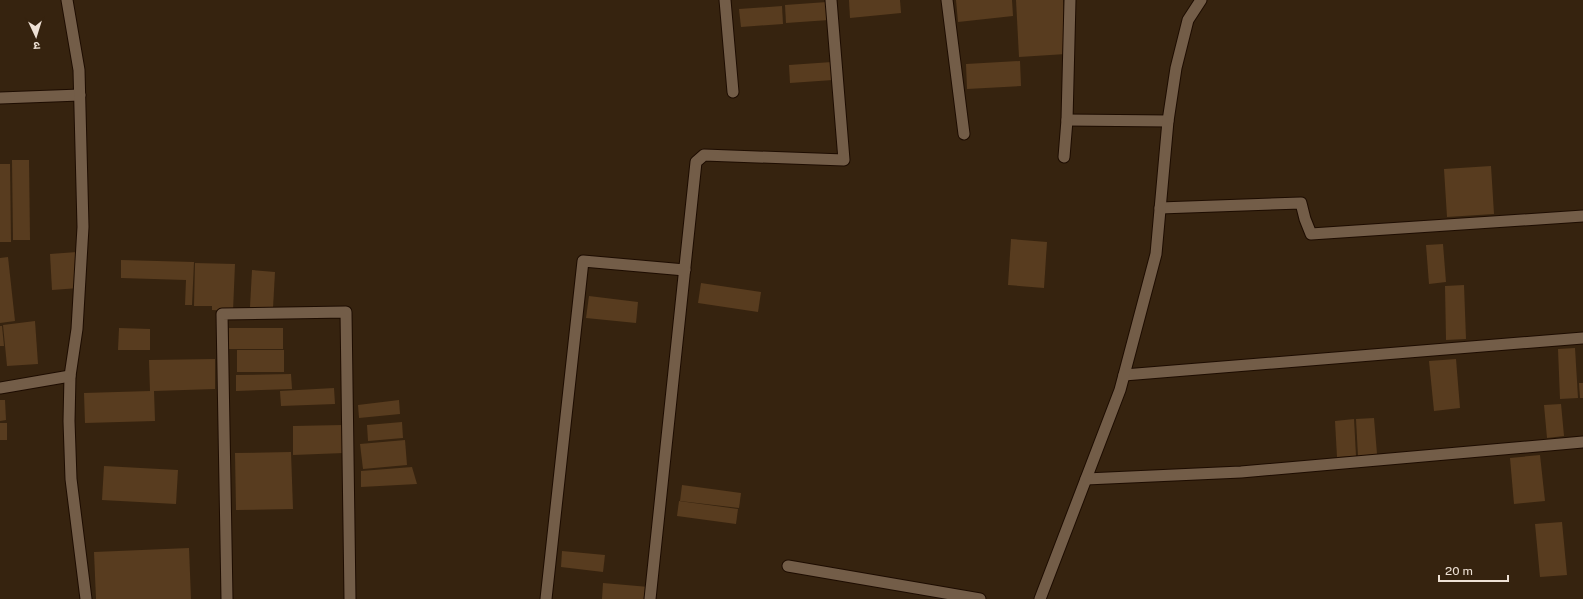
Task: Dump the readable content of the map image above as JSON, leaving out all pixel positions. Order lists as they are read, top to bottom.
{
  "scale_bar": "20 m",
  "north": "bottom"
}
